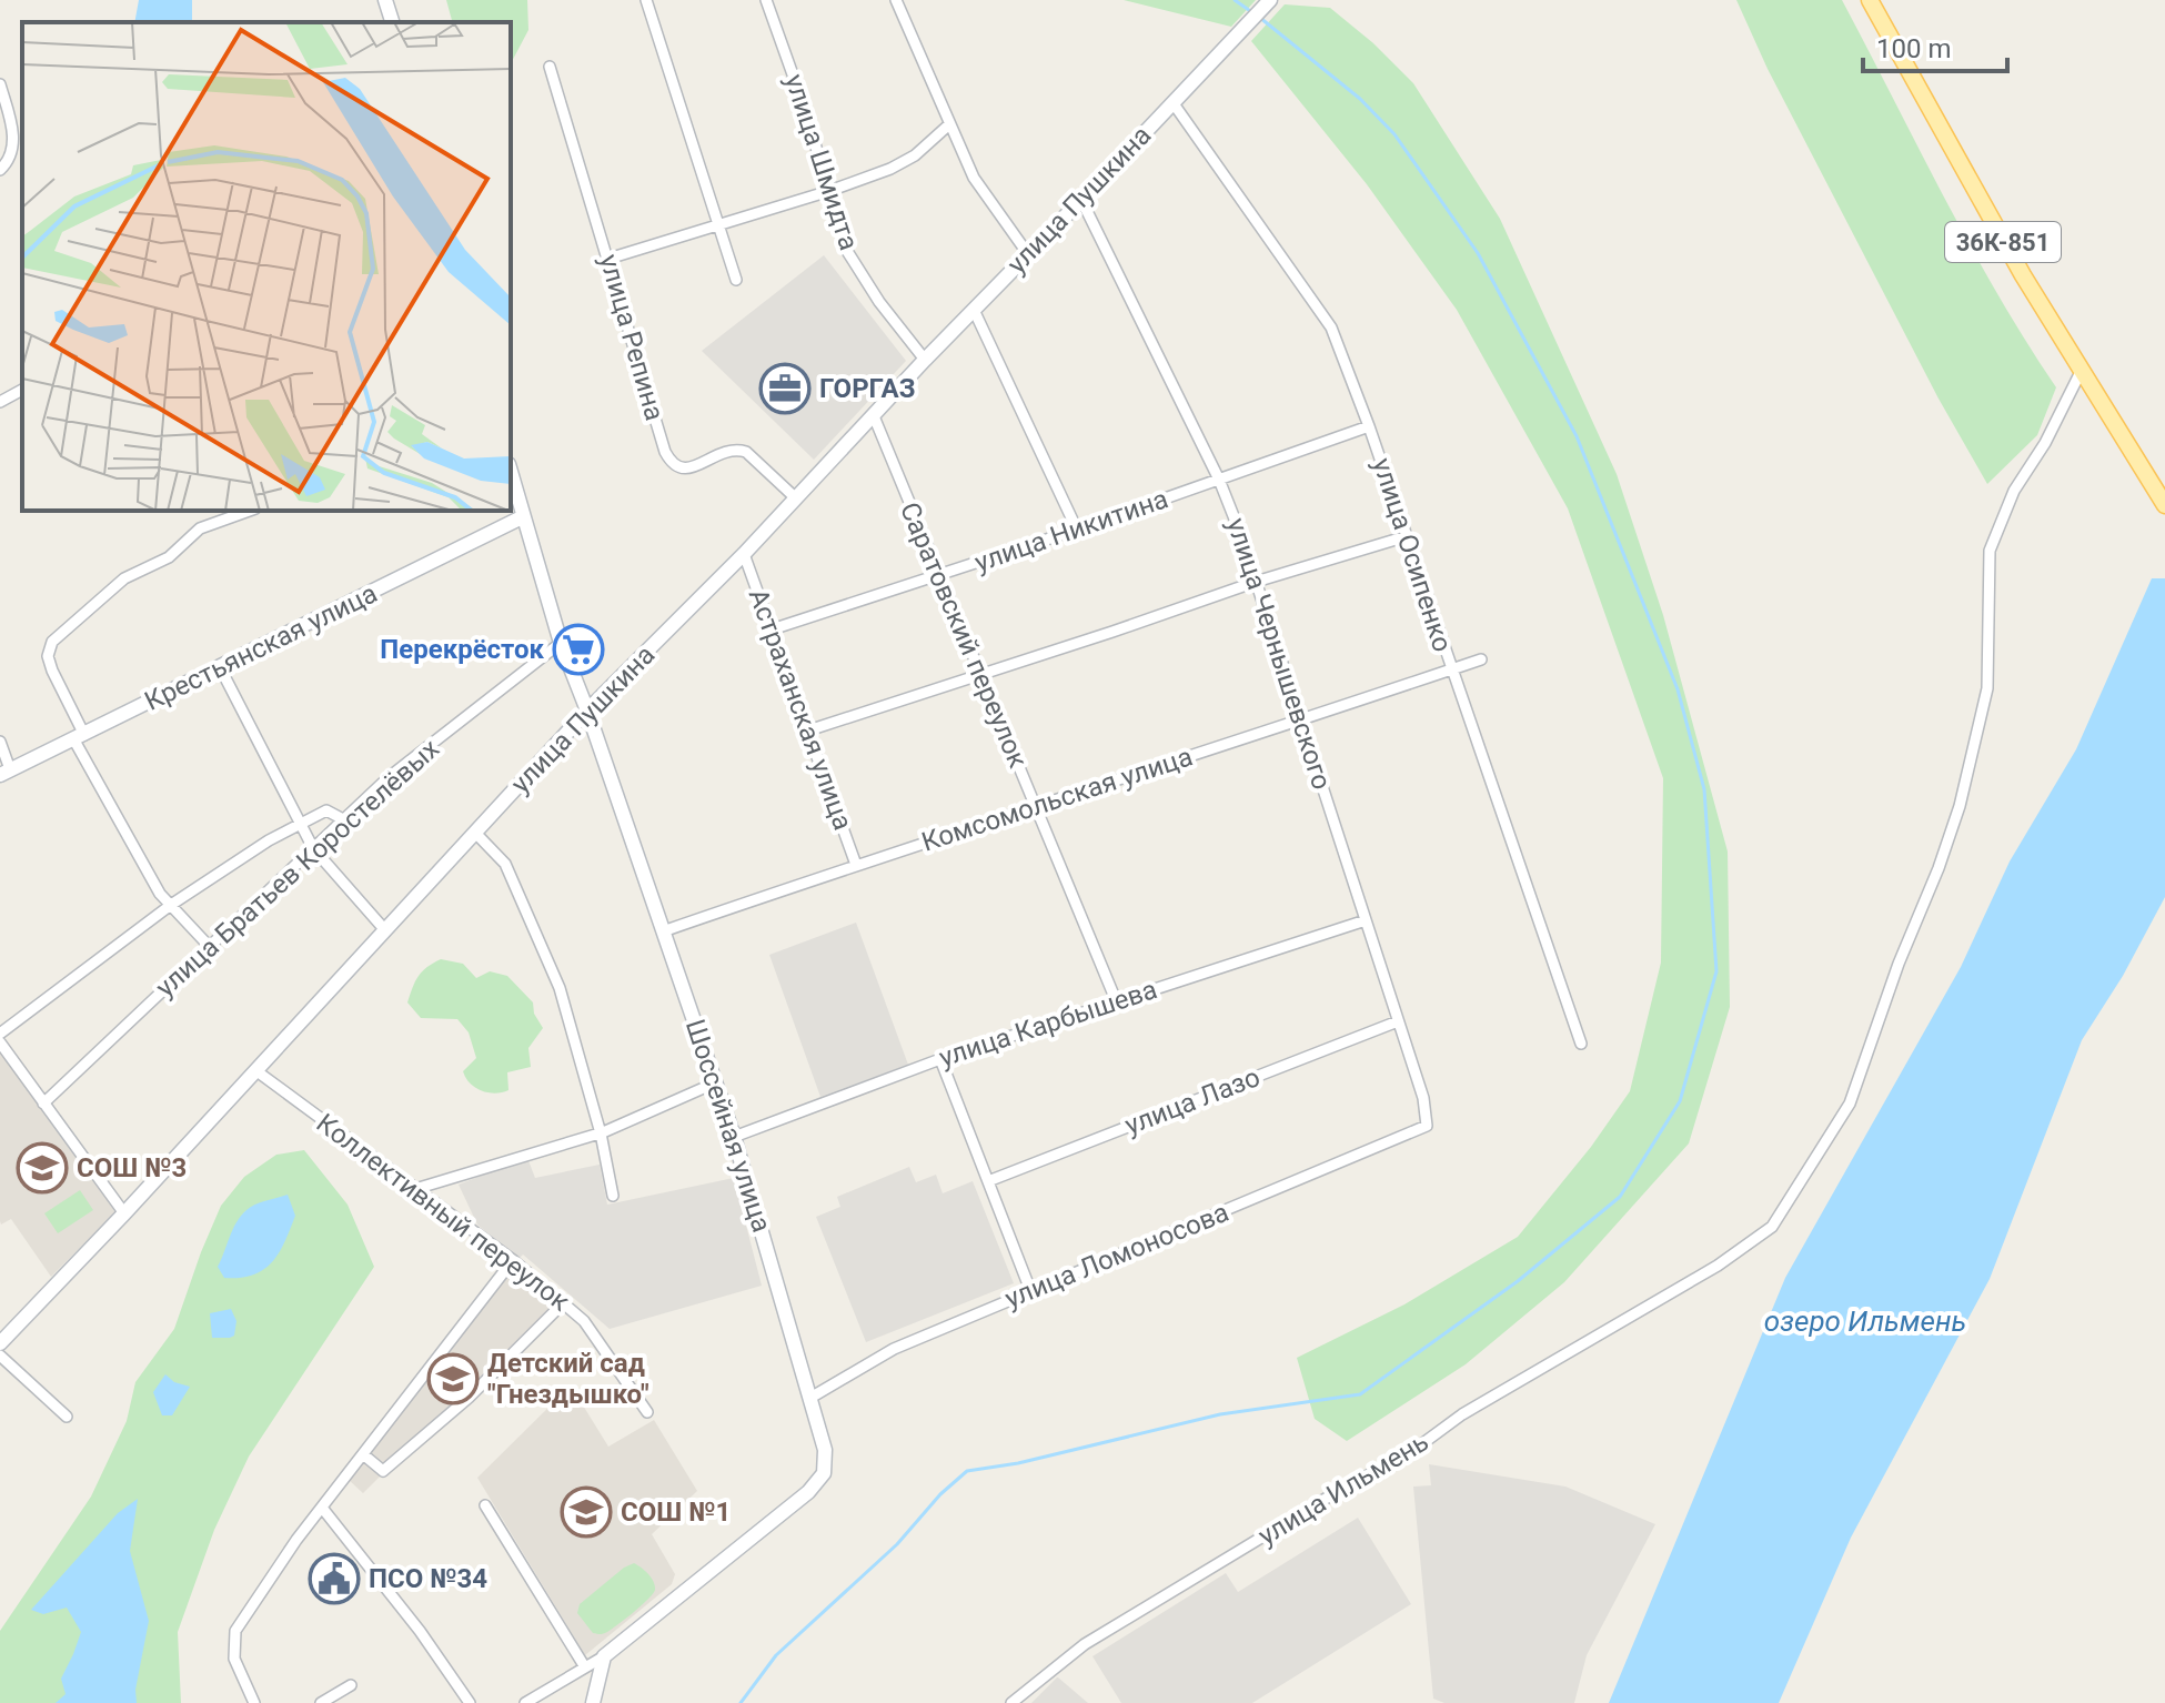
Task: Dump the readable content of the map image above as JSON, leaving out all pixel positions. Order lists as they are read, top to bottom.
{
  "streets": {
    "main road": [
      "улица Пушкина",
      "36К-851",
      "Крестьянская улица",
      "Шоссейная улица"
    ],
    "street": [
      "улица Шмидта",
      "улица Репина",
      "улица Никитина",
      "улица Осипенко",
      "Саратовский переулок",
      "улица Чернышевского",
      "Астраханская улица",
      "Комсомольская улица",
      "улица Братьев Коростелёвых",
      "улица Карбышева",
      "улица Лазо",
      "Коллективный переулок",
      "улица Ломоносова",
      "улица Ильмень"
    ]
  },
  "crossings": [
    ["улица Шмидта", "улица Пушкина"],
    ["улица Пушкина", "улица Репина"],
    ["улица Пушкина", "улица Осипенко"],
    ["улица Пушкина", "Саратовский переулок"],
    ["улица Пушкина", "улица Чернышевского"],
    ["улица Пушкина", "Астраханская улица"],
    ["улица Пушкина", "Шоссейная улица"],
    ["улица Пушкина", "Коллективный переулок"],
    ["36К-851", "улица Ильмень"],
    ["улица Никитина", "улица Осипенко"],
    ["улица Никитина", "Саратовский переулок"],
    ["улица Никитина", "улица Чернышевского"],
    ["улица Никитина", "Астраханская улица"],
    ["улица Осипенко", "Комсомольская улица"],
    ["Саратовский переулок", "Комсомольская улица"],
    ["Саратовский переулок", "улица Карбышева"],
    ["Крестьянская улица", "Шоссейная улица"],
    ["улица Чернышевского", "Комсомольская улица"],
    ["улица Чернышевского", "улица Карбышева"],
    ["улица Чернышевского", "улица Лазо"],
    ["улица Чернышевского", "улица Ломоносова"],
    ["Астраханская улица", "Комсомольская улица"],
    ["Комсомольская улица", "Шоссейная улица"],
    ["улица Братьев Коростелёвых", "Шоссейная улица"],
    ["улица Карбышева", "Шоссейная улица"],
    ["Шоссейная улица", "улица Ломоносова"]
  ],
  "water": ["озеро Ильмень"],
  "places": {
    "office": ["ГОРГАЗ"],
    "supermarket": ["Перекрёсток"],
    "school or university": ["СОШ №3", "Детский сад \"Гнездышко\"", "СОШ №1"],
    "public building": ["ПСО №34"]
  },
  "scale_bar": "100 m"
}
